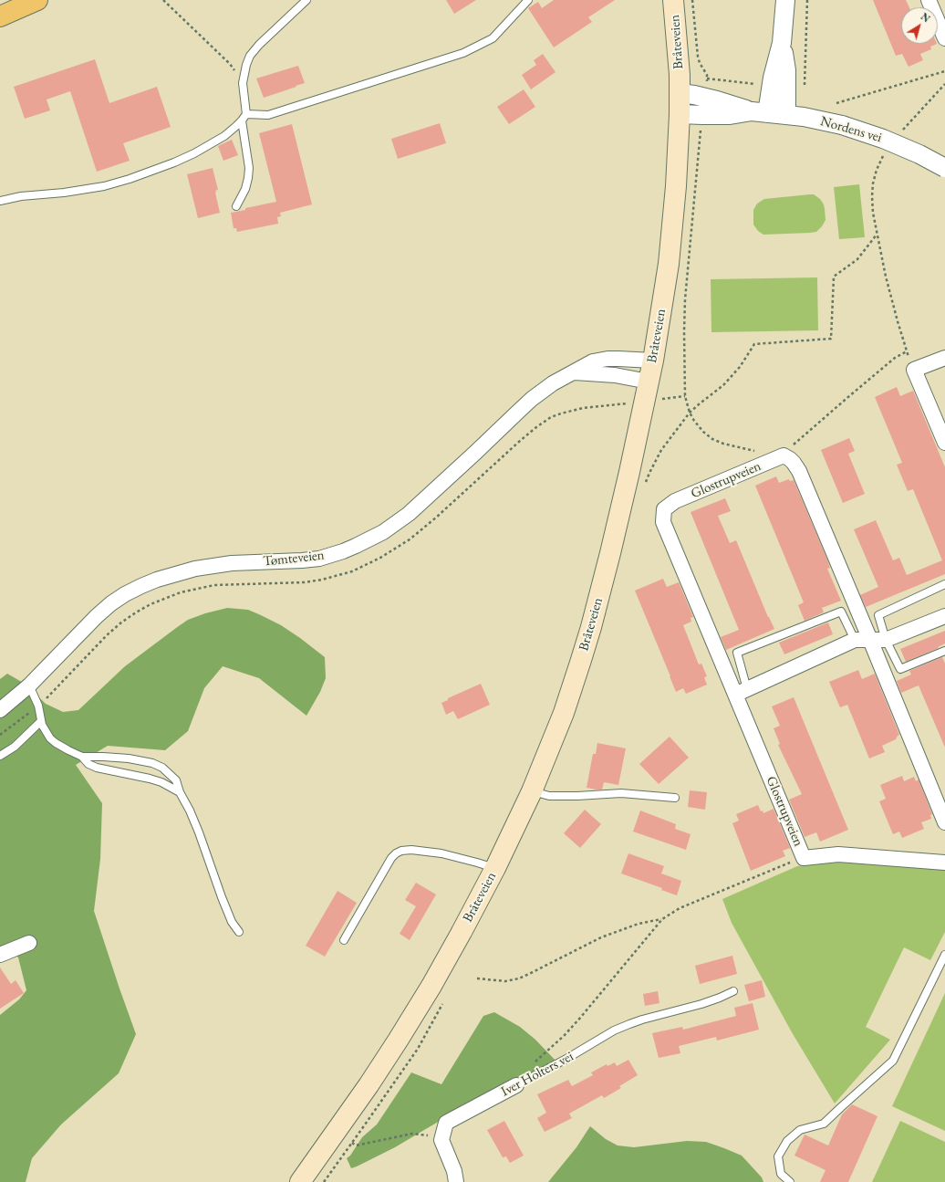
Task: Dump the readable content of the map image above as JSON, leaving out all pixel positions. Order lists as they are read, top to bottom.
{
  "streets": {
    "main road": ["Bråteveien"],
    "street": [
      "Nordens vei",
      "Glostrupveien",
      "Tømteveien",
      "Iver Holters vei"
    ]
  },
  "crossings": [
    ["Bråteveien", "Nordens vei"],
    ["Bråteveien", "Tømteveien"]
  ],
  "north": "top right"
}
